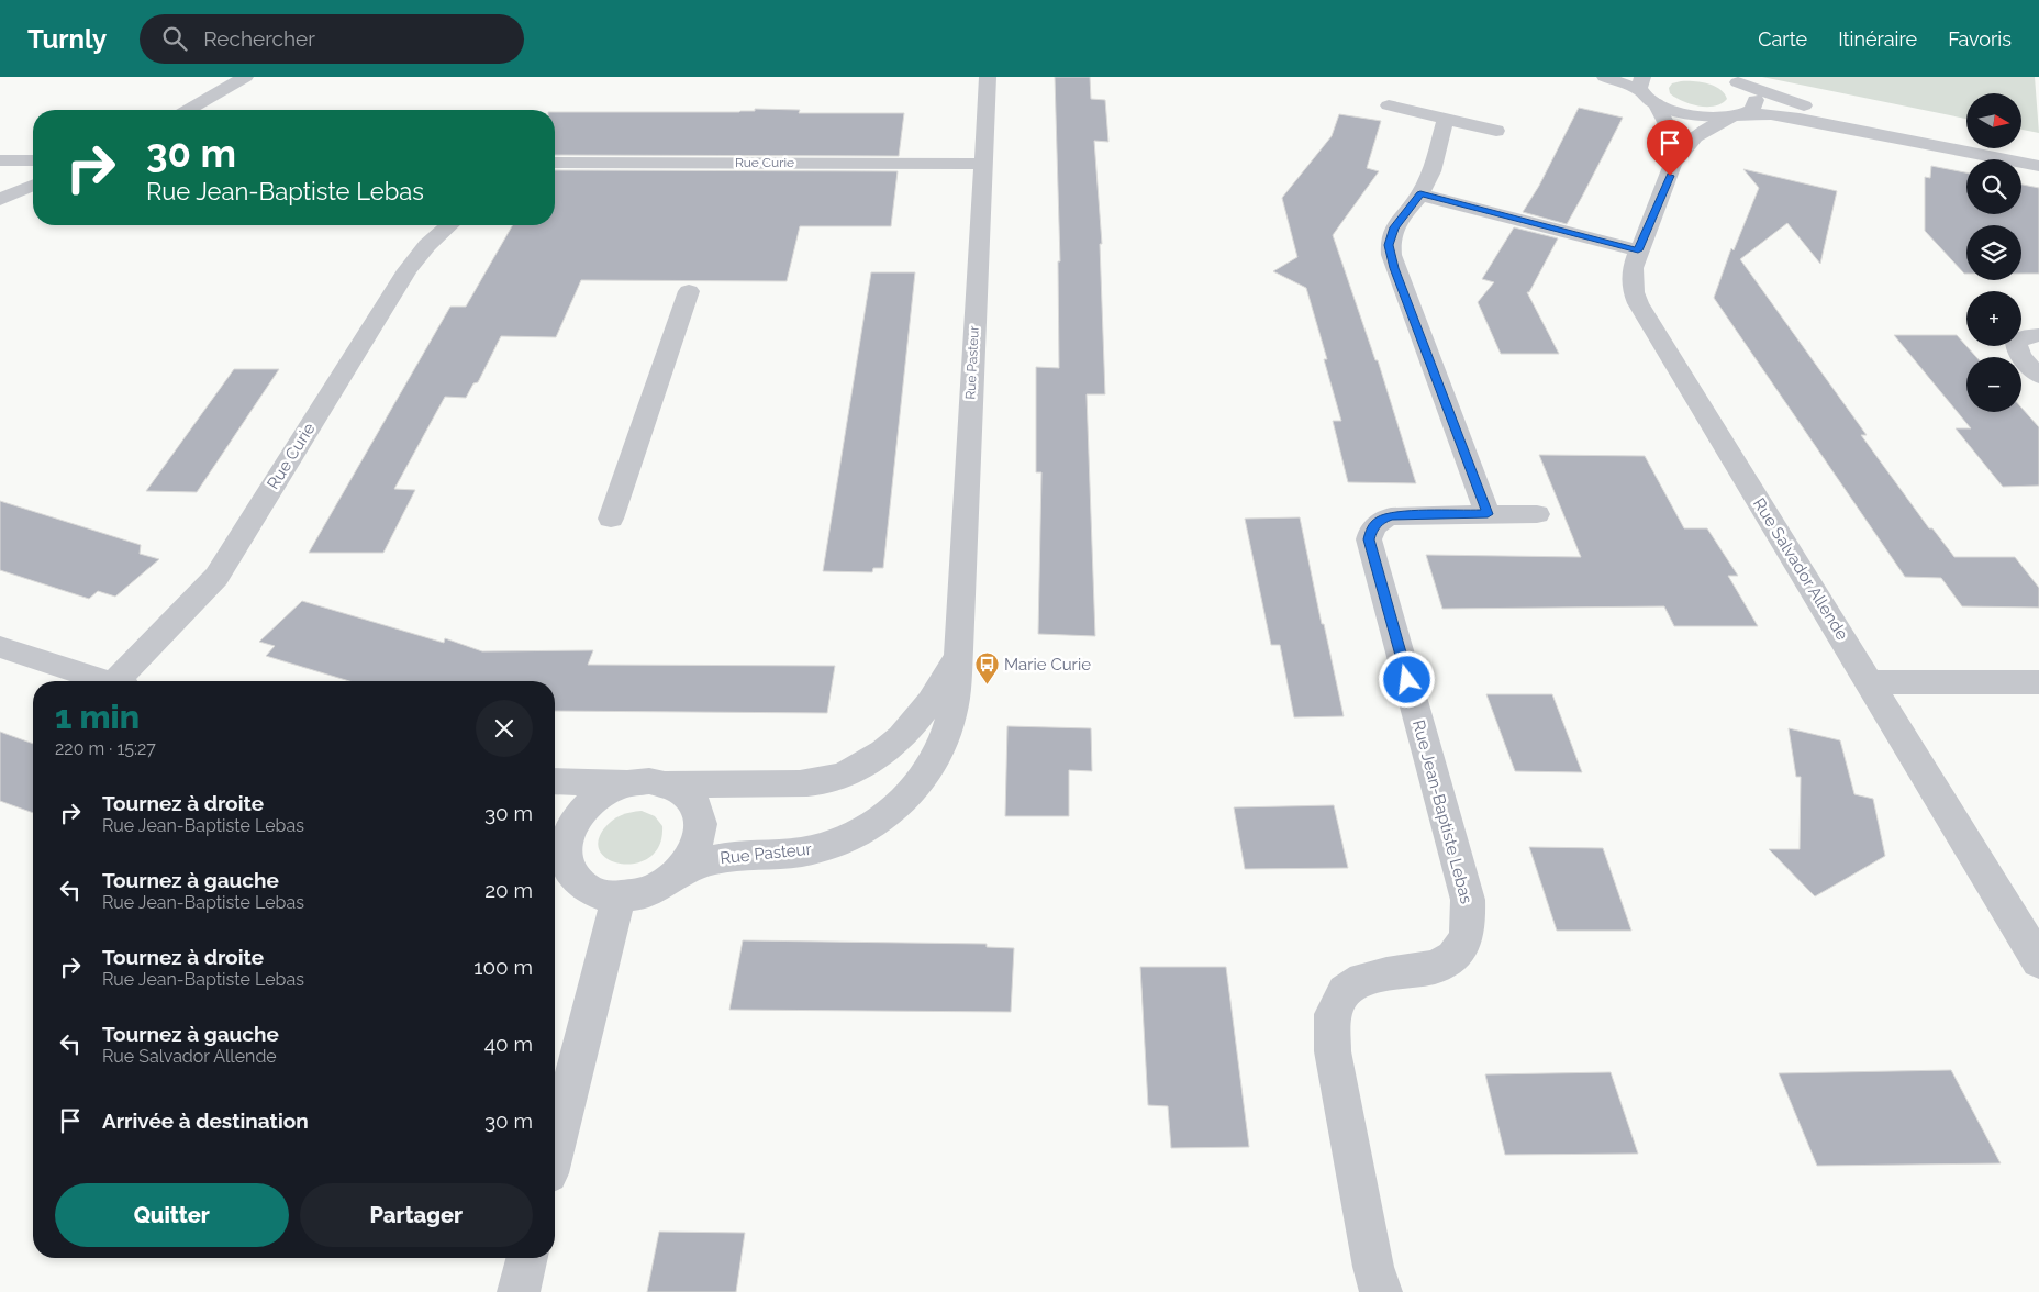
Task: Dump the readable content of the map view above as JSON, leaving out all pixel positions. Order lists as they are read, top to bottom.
{
  "streets": {
    "street": [
      "Rue Curie",
      "Rue Pasteur",
      "Rue Salvador Allende",
      "Rue Jean-Baptiste Lebas"
    ]
  },
  "crossings": [
    ["Rue Curie", "Rue Pasteur"]
  ],
  "places": {
    "bus stop": ["Marie Curie"]
  },
  "north": "right",
  "page": {
    "header": "Turnly",
    "search": "Rechercher",
    "nav": ["Carte", "Itinéraire", "Favoris"],
    "map_buttons": ["+", "−"],
    "turn": ["30 m", "Rue Jean-Baptiste Lebas"],
    "heading": ["1 min", "220 m · 15:27"],
    "list": [
      {
        "name": "Tournez à droite",
        "note": "Rue Jean-Baptiste Lebas",
        "value": "30 m"
      },
      {
        "name": "Tournez à gauche",
        "note": "Rue Jean-Baptiste Lebas",
        "value": "20 m"
      },
      {
        "name": "Tournez à droite",
        "note": "Rue Jean-Baptiste Lebas",
        "value": "100 m"
      },
      {
        "name": "Tournez à gauche",
        "note": "Rue Salvador Allende",
        "value": "40 m"
      },
      {
        "name": "Arrivée à destination",
        "value": "30 m"
      }
    ],
    "buttons": ["Quitter", "Partager"]
  }
}
